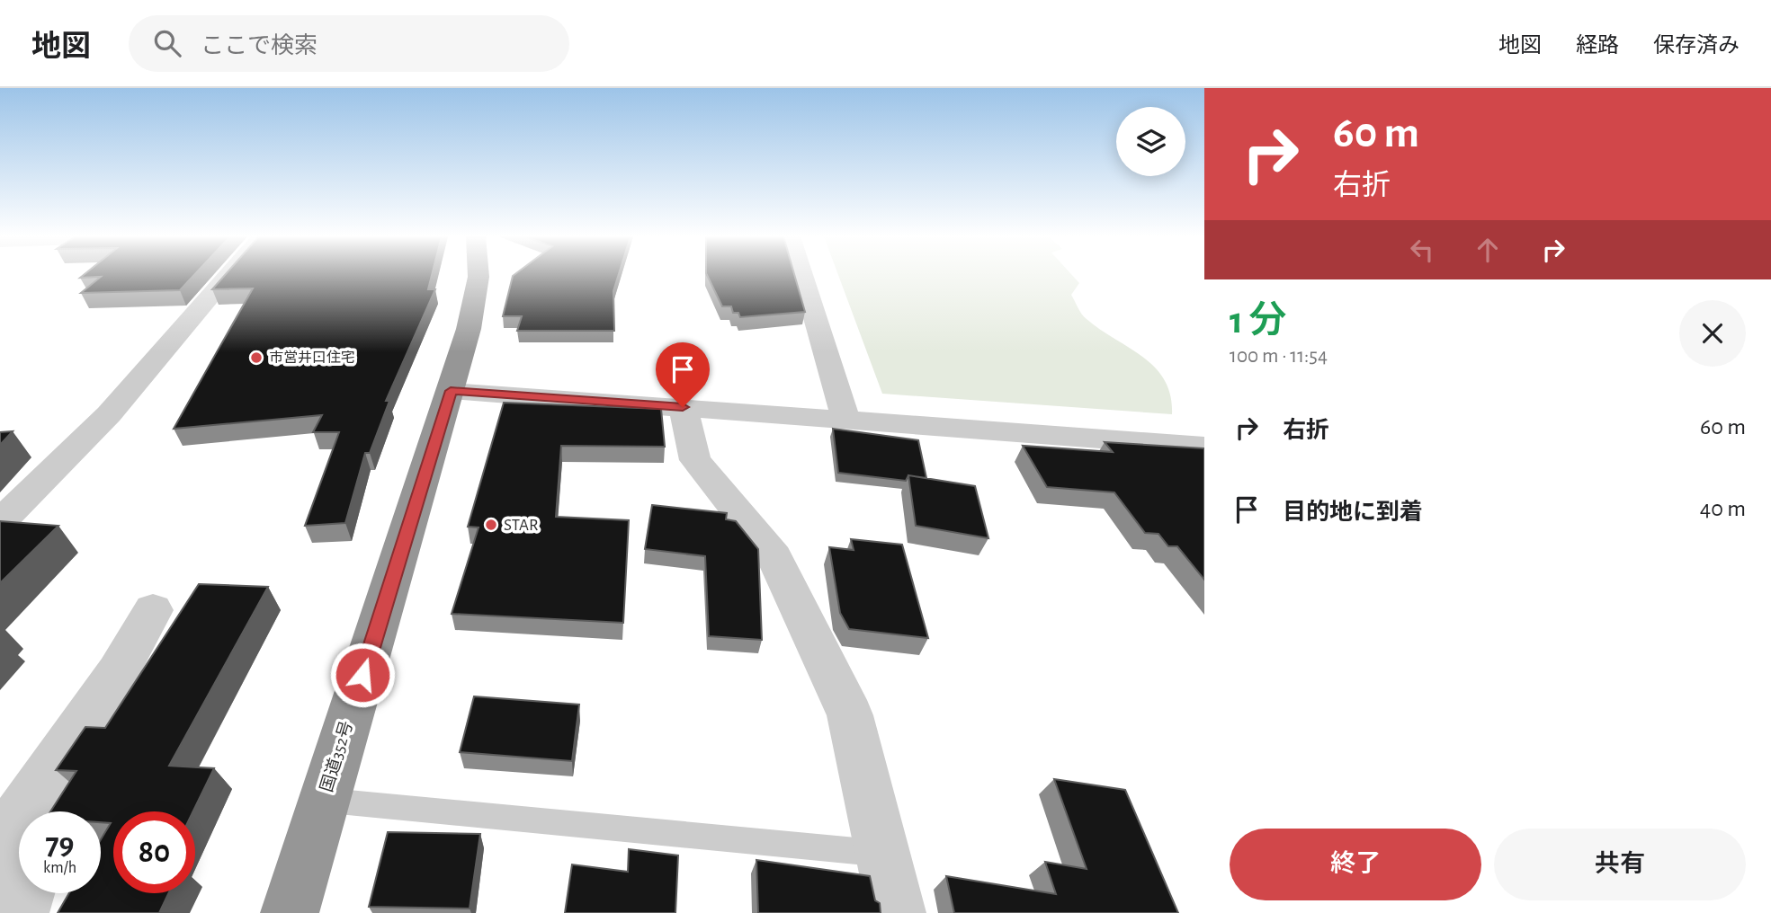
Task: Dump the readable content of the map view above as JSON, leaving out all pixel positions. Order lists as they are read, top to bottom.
{
  "streets": {
    "highway": ["国道352号"]
  },
  "places": ["市営井口住宅", "STAR"],
  "page": {
    "header": "地図",
    "search": "ここで検索",
    "nav": ["地図", "経路", "保存済み"],
    "turn": ["60 m", "右折"],
    "heading": ["1 分", "100 m · 11:54"],
    "list": [
      {
        "name": "右折",
        "value": "60 m"
      },
      {
        "name": "目的地に到着",
        "value": "40 m"
      }
    ],
    "speed": "79 km/h",
    "limit": "80",
    "buttons": ["終了", "共有"]
  }
}
